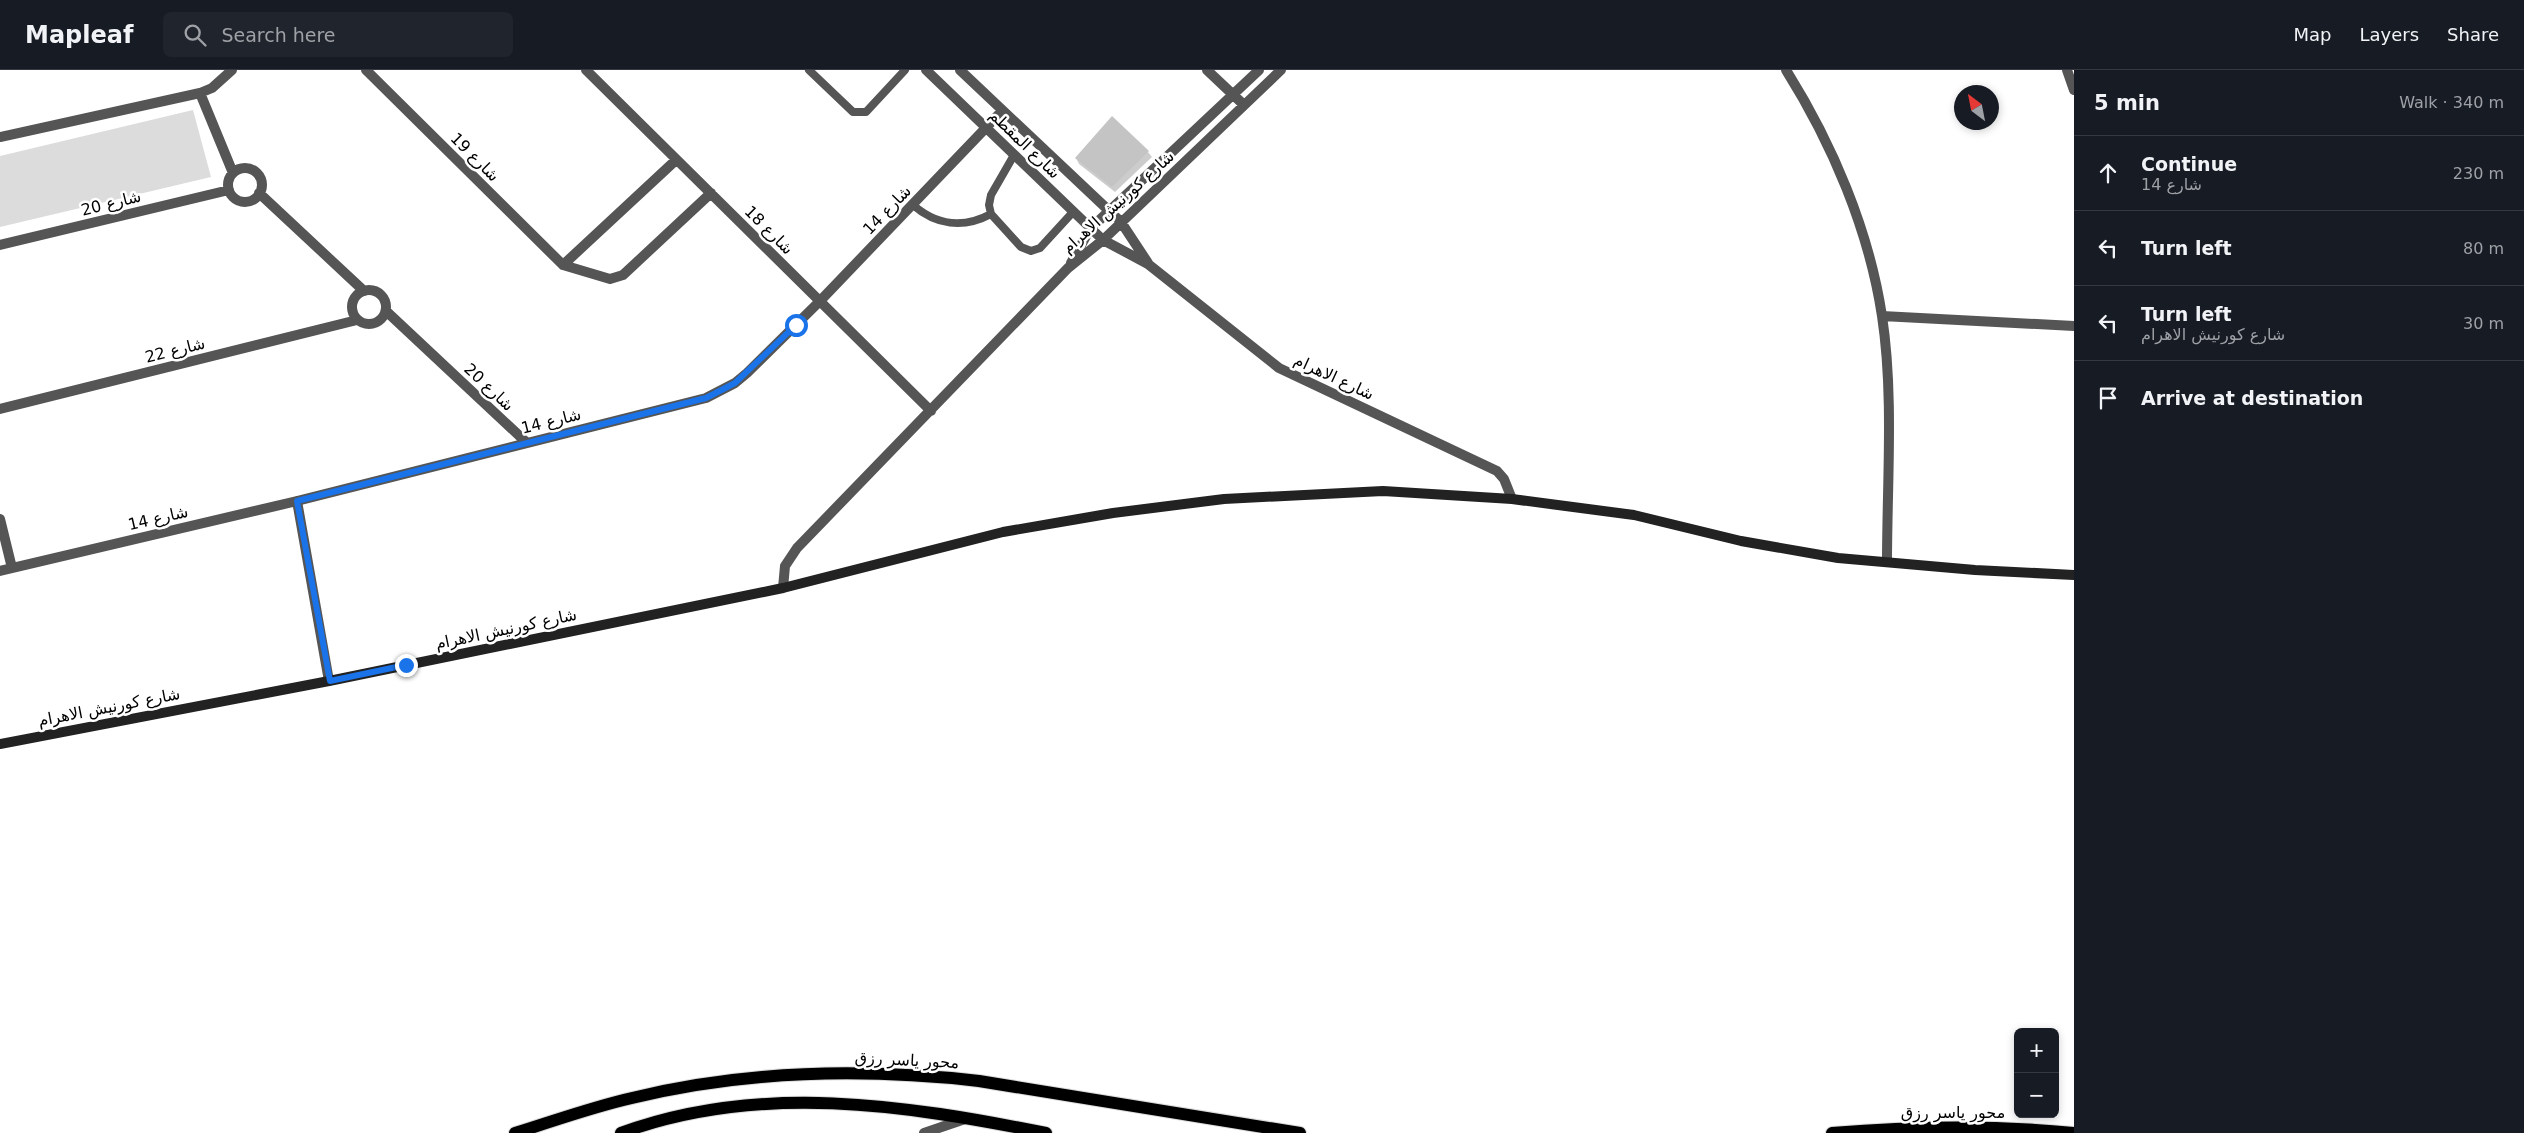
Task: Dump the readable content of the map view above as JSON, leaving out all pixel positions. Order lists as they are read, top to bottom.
{
  "streets": {
    "main road": ["محور ياسر رزق"],
    "street": [
      "شارع المقطم",
      "شارع 19",
      "شارع كورنيش الاهرام",
      "شارع 20",
      "شارع 14",
      "شارع 18",
      "شارع 22",
      "شارع الاهرام"
    ]
  },
  "crossings": [
    ["شارع المقطم", "شارع كورنيش الاهرام"],
    ["شارع المقطم", "شارع 14"],
    ["شارع المقطم", "شارع الاهرام"],
    ["شارع 19", "شارع 18"],
    ["شارع كورنيش الاهرام", "شارع الاهرام"],
    ["شارع 20", "شارع 14"],
    ["شارع 20", "شارع 22"],
    ["شارع 14", "شارع 18"]
  ],
  "north": "top left",
  "page": {
    "header": "Mapleaf",
    "search": "Search here",
    "nav": ["Map", "Layers", "Share"],
    "heading": ["5 min", "Walk · 340 m"],
    "list": [
      ["Continue", "شارع 14", "230 m"],
      ["Turn left", "80 m"],
      ["Turn left", "شارع كورنيش الاهرام", "30 m"],
      "Arrive at destination"
    ],
    "map_buttons": ["+", "−"]
  }
}
